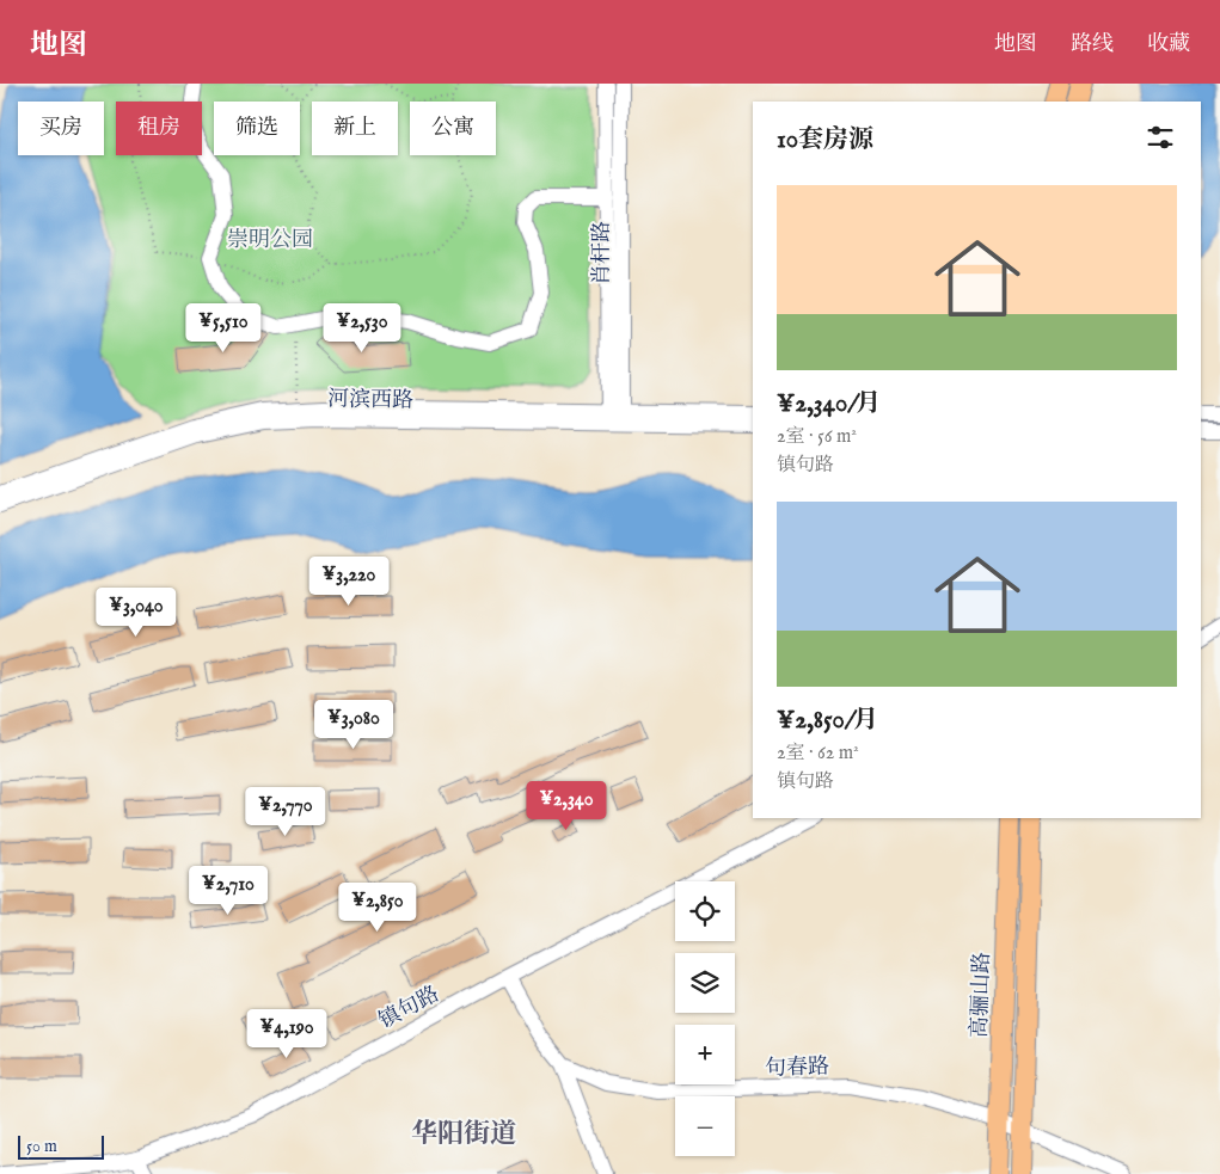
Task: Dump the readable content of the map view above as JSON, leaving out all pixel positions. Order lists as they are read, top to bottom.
{
  "streets": {
    "main road": ["高骊山路"],
    "street": [
      "肖杆路",
      "河滨西路",
      "镇句路",
      "句春路"
    ]
  },
  "crossings": [
    ["肖杆路", "河滨西路"],
    ["高骊山路", "句春路"],
    ["镇句路", "句春路"]
  ],
  "districts": ["华阳街道"],
  "parks": ["崇明公园"],
  "scale_bar": "50 m",
  "page": {
    "header": "地图",
    "nav": ["地图", "路线", "收藏"],
    "chip": [
      "买房",
      "租房",
      "筛选",
      "新上",
      "公寓"
    ],
    "heading": "10套房源",
    "list": [
      {
        "name": "¥2,340/月",
        "note": "2室 · 56 m² · 镇句路"
      },
      {
        "name": "¥2,850/月",
        "note": "2室 · 62 m² · 镇句路"
      }
    ],
    "price": [
      "¥5,510",
      "¥2,530",
      "¥3,220",
      "¥3,040",
      "¥3,080",
      "¥2,340",
      "¥2,770",
      "¥2,710",
      "¥2,850",
      "¥4,190"
    ],
    "map_buttons": ["+", "−"],
    "scale": "50 m"
  }
}
